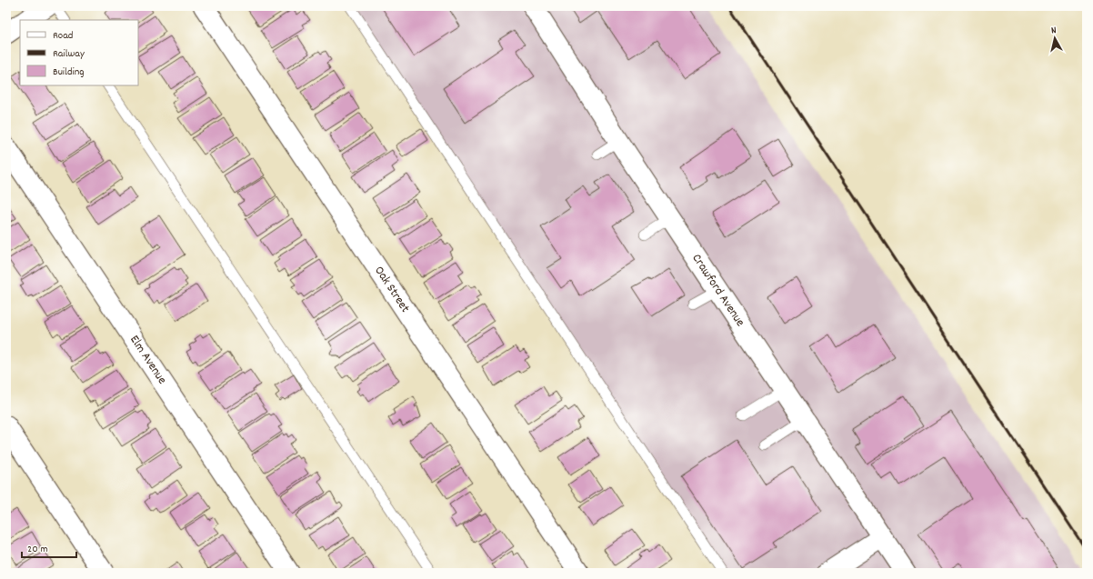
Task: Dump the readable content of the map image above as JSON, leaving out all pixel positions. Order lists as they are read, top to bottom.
{
  "streets": {
    "street": ["Oak Street", "Crawford Avenue", "Elm Avenue"]
  },
  "legend": ["Road", "Railway", "Building"],
  "scale_bar": "20 m",
  "north": "top"
}
